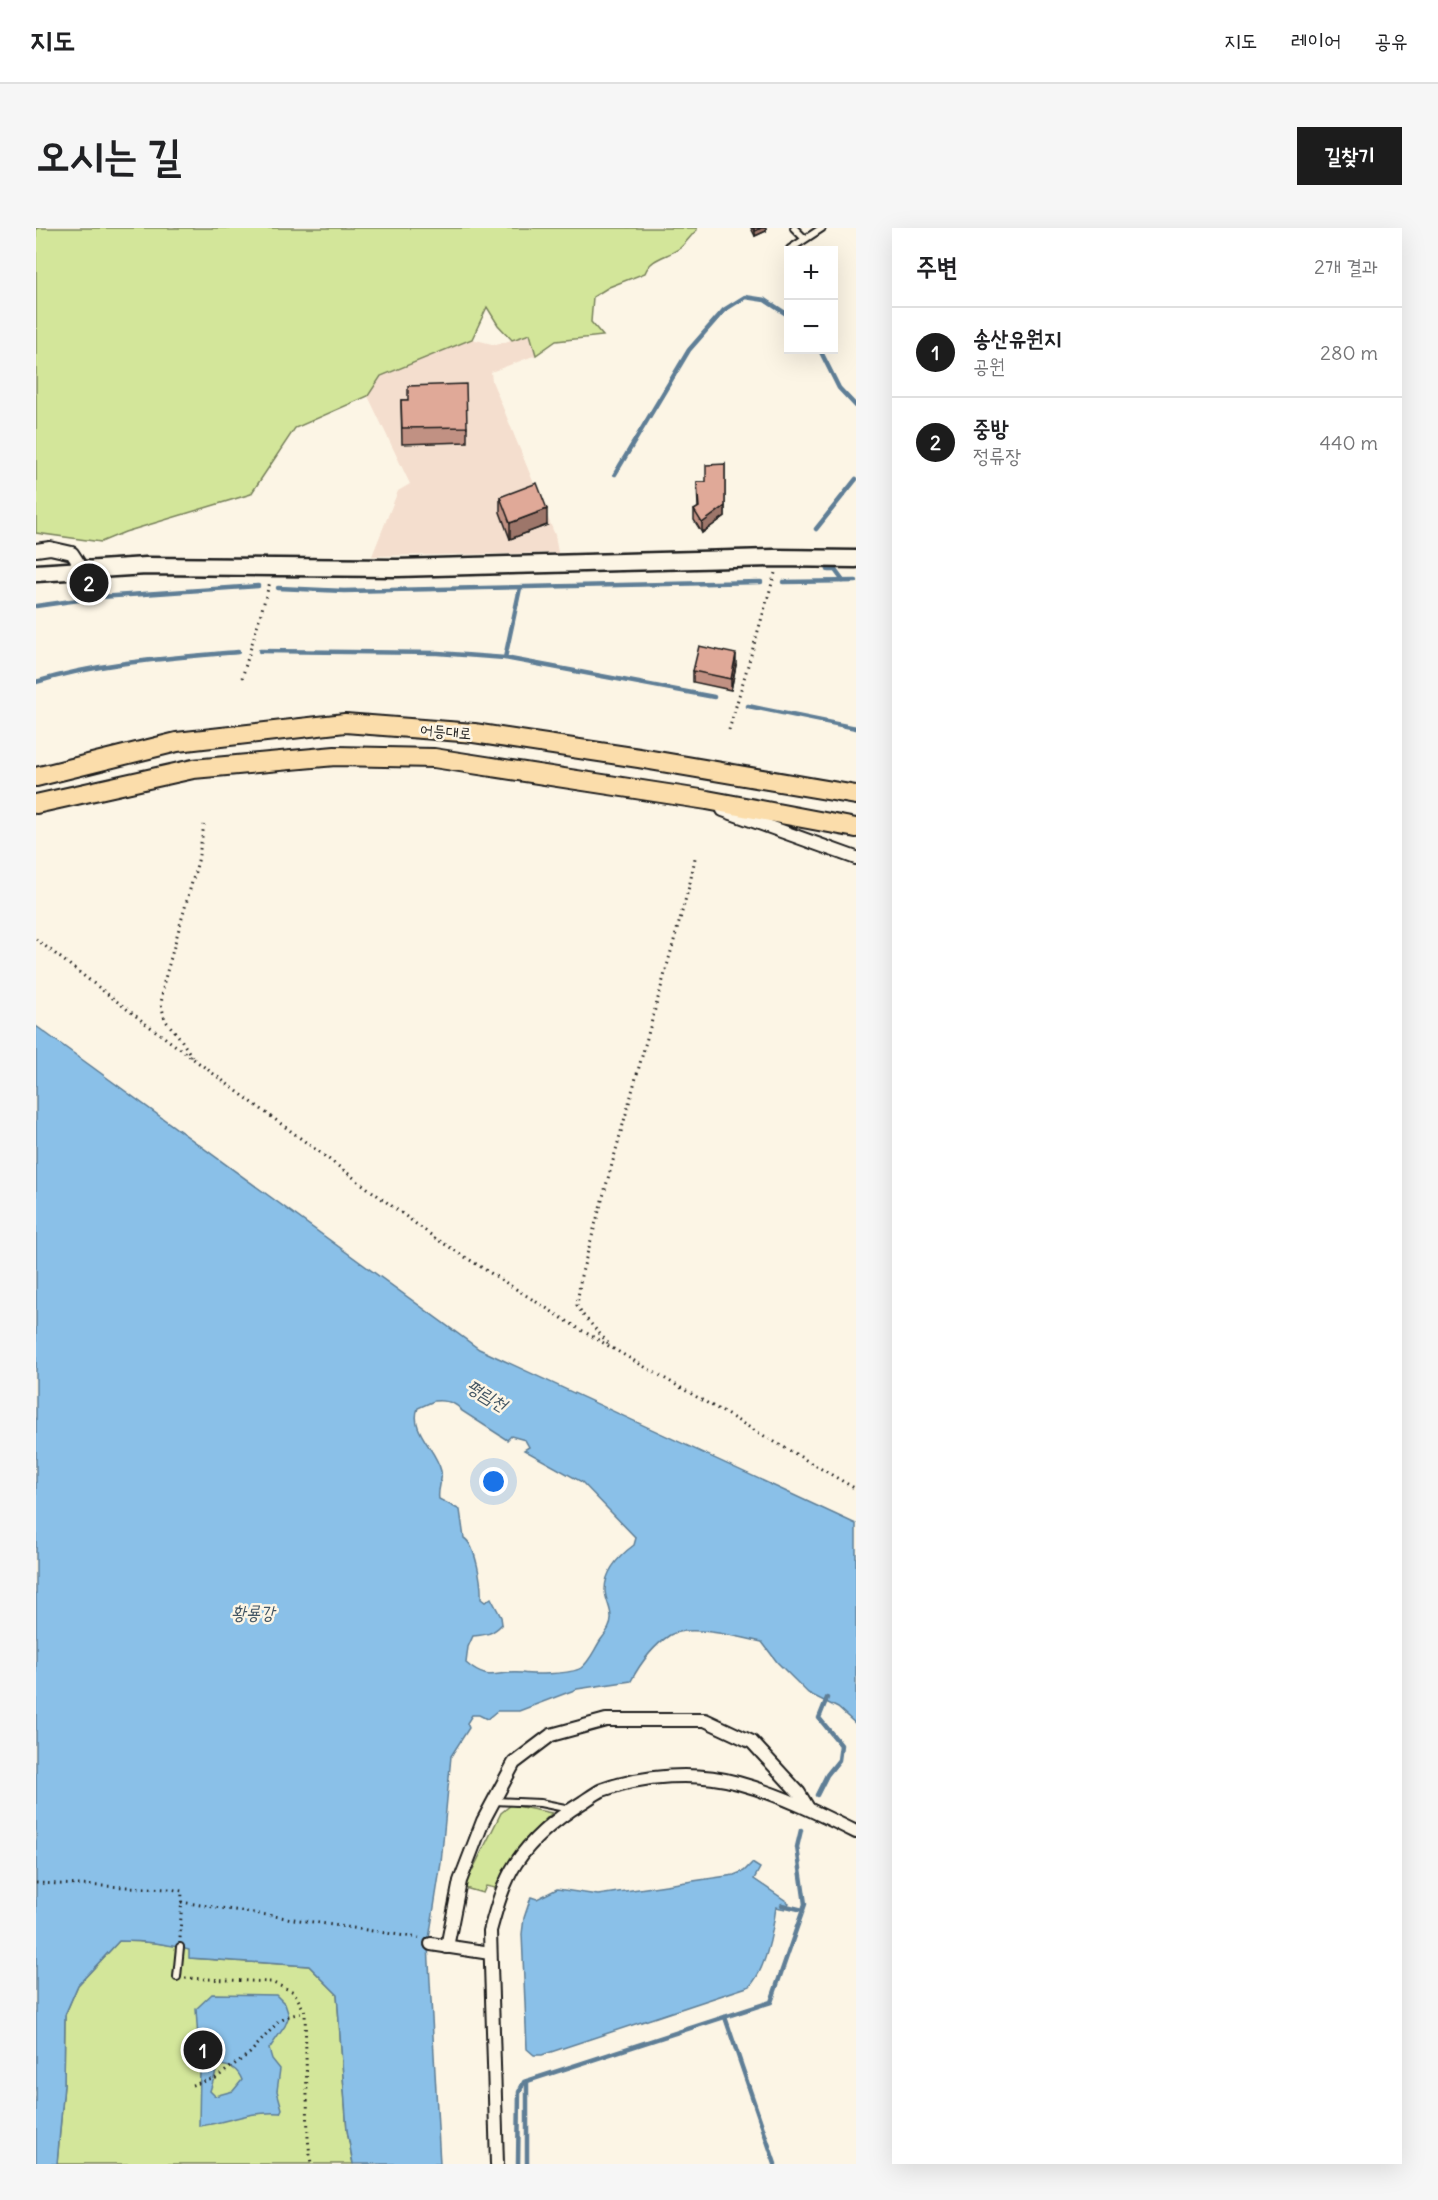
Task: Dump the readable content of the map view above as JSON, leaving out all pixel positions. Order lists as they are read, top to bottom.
{
  "streets": {
    "main road": ["어등대로"]
  },
  "water": ["평림천", "황룡강"],
  "page": {
    "header": "지도",
    "nav": ["지도", "레이어", "공유"],
    "buttons": "길찾기",
    "title": "오시는 길",
    "heading": ["주변", "2개 결과"],
    "map_buttons": ["+", "−"],
    "list": [
      {
        "mark": "1",
        "name": "송산유원지",
        "note": "공원",
        "value": "280 m"
      },
      {
        "mark": "2",
        "name": "중방",
        "note": "정류장",
        "value": "440 m"
      }
    ],
    "pins": ["2", "1"]
  }
}
